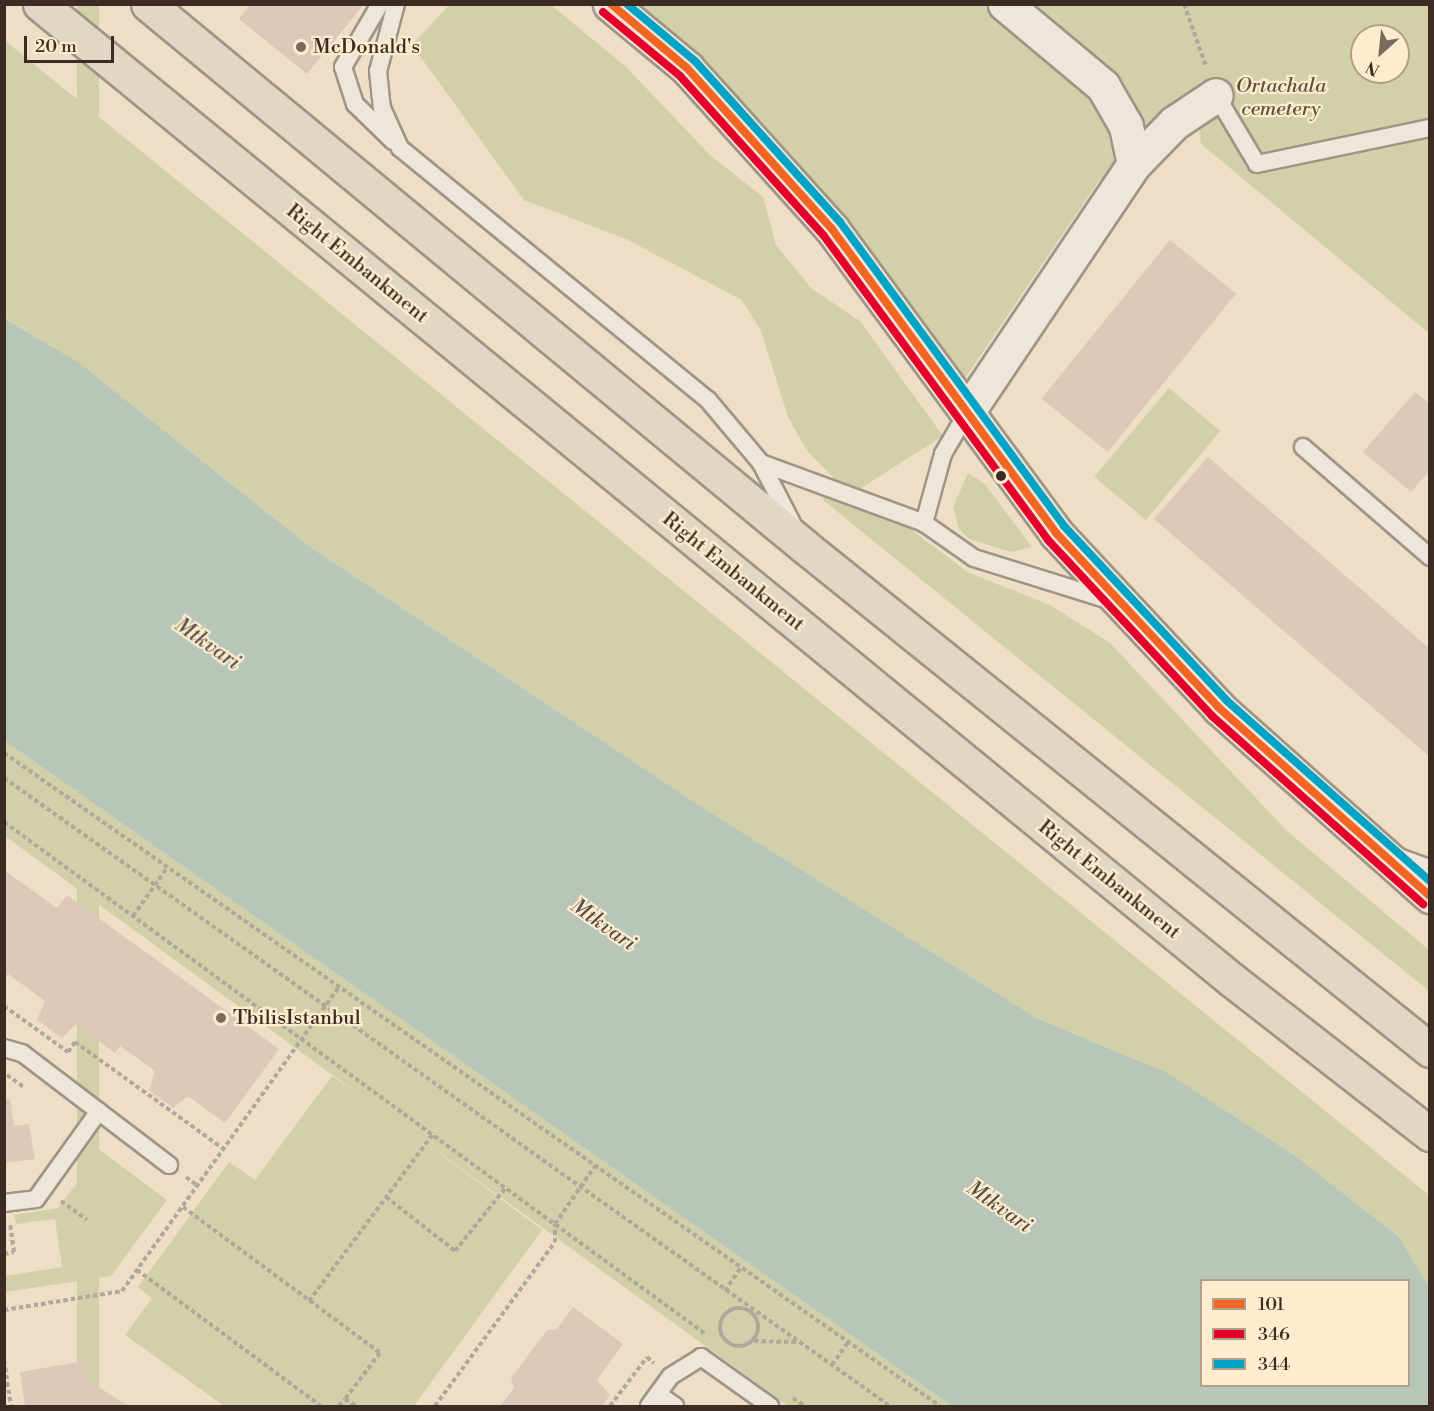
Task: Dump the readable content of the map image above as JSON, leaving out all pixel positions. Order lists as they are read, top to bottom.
{
  "streets": {
    "highway": ["Right Embankment"]
  },
  "water": ["Mtkvari"],
  "parks": ["Ortachala cemetery"],
  "places": ["McDonald's", "TbilisIstanbul"],
  "lines": ["transit line 101", "transit line 344", "transit line 346"],
  "legend": ["101", "346", "344"],
  "scale_bar": "20 m",
  "north": "bottom left"
}
